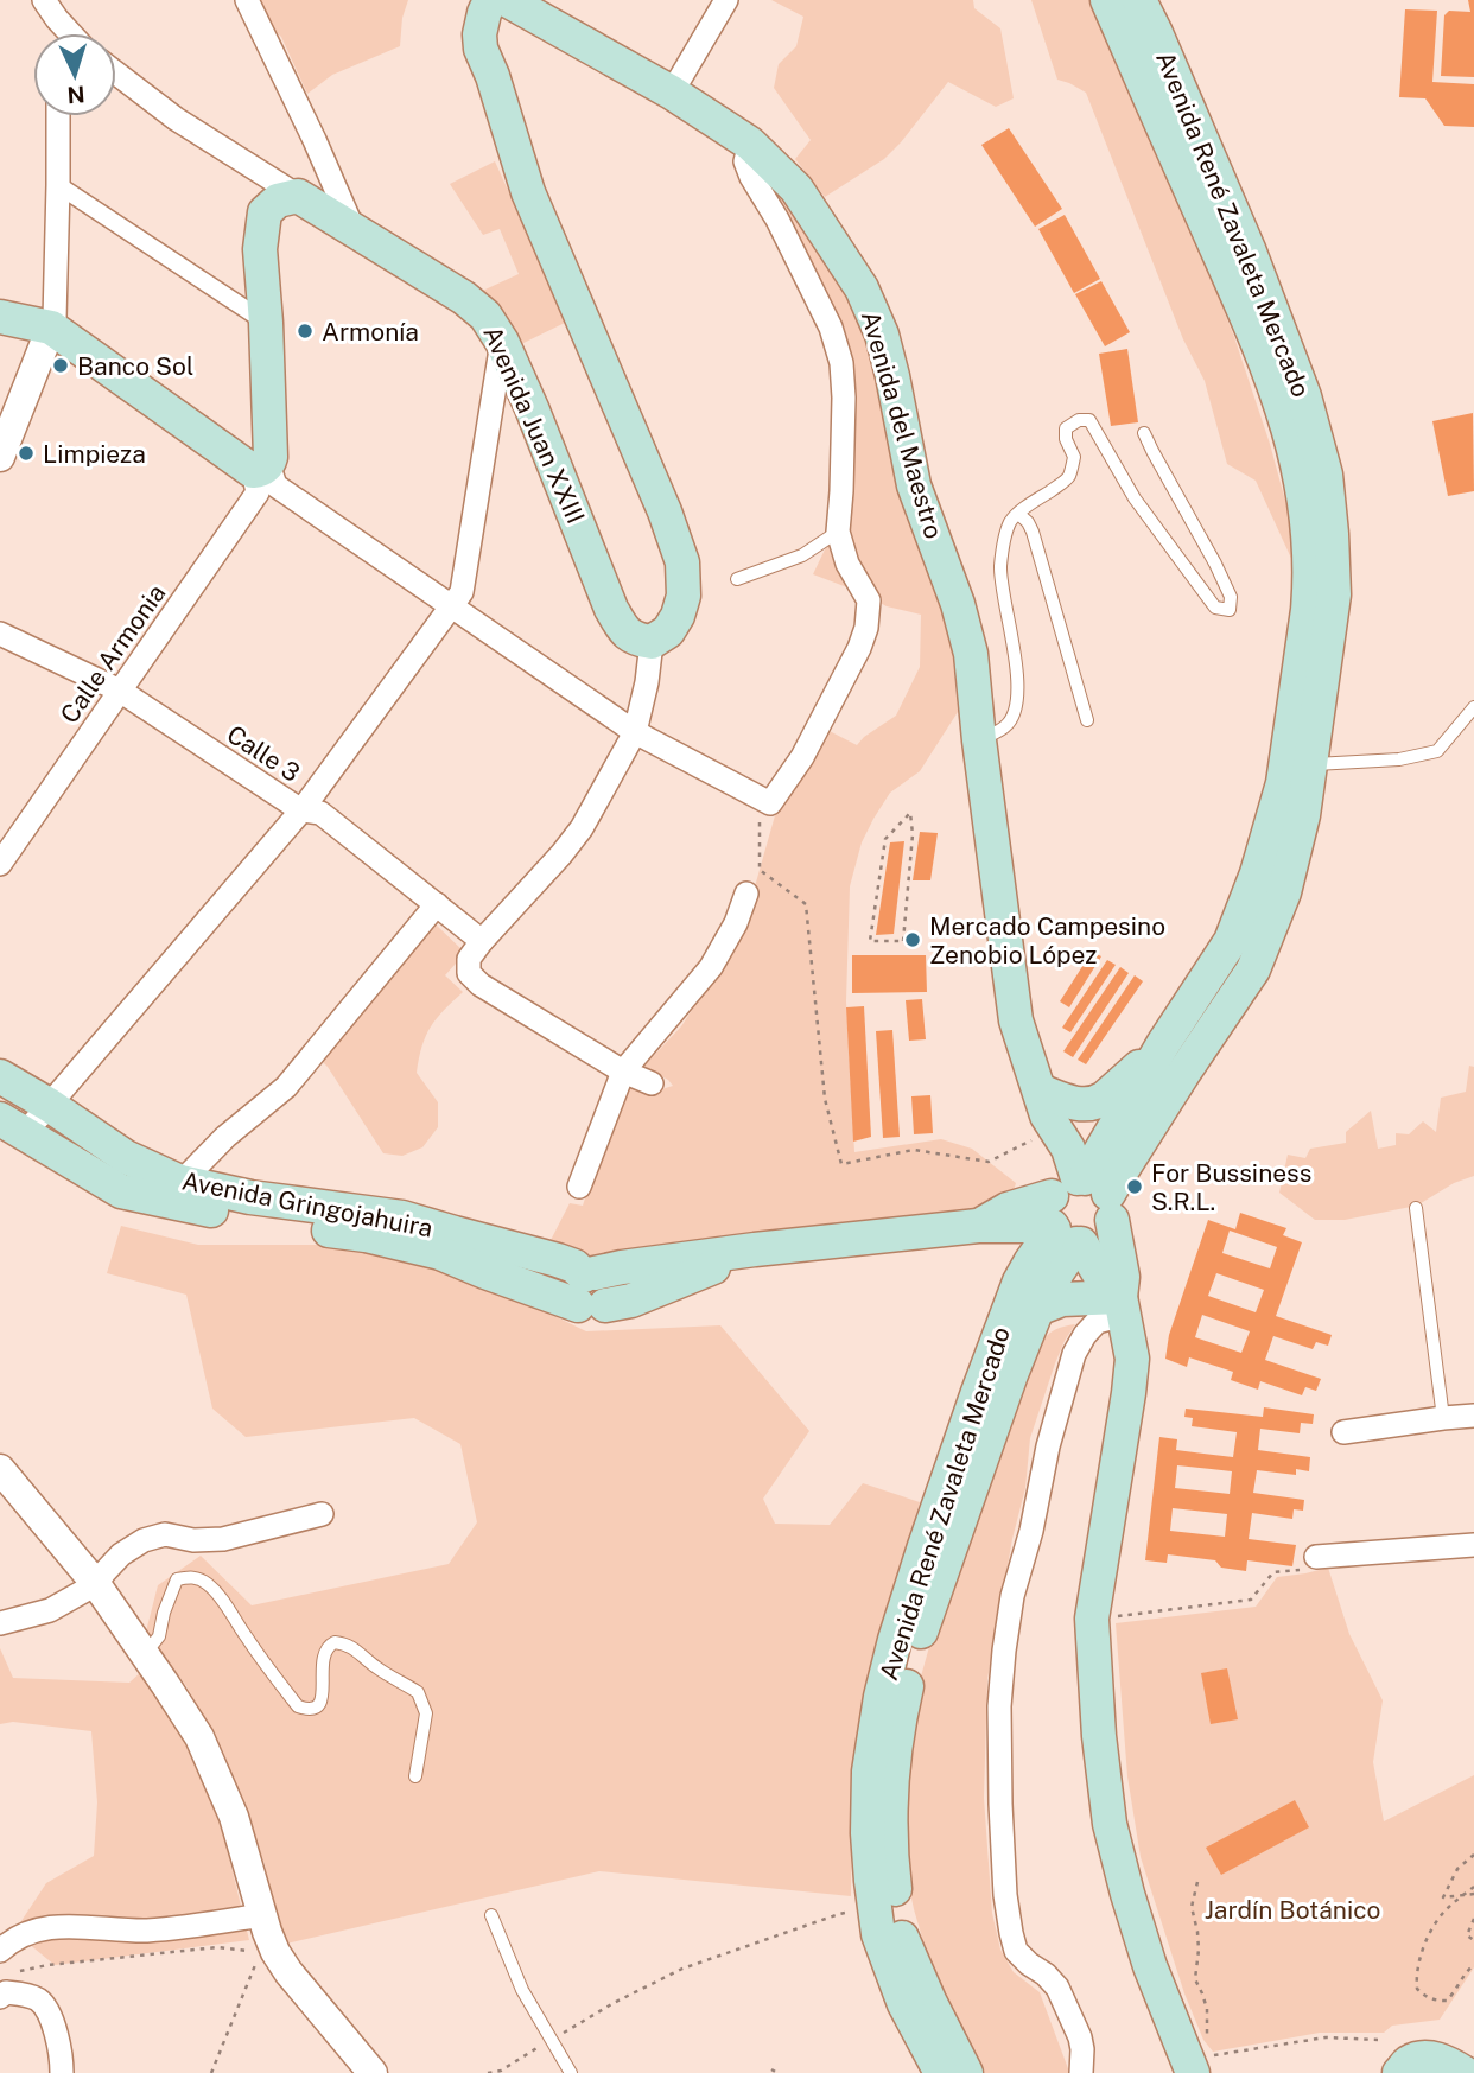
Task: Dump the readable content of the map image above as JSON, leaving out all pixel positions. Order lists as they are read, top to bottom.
{
  "streets": {
    "main road": [
      "Avenida René Zavaleta Mercado",
      "Avenida Juan XXIII",
      "Avenida del Maestro",
      "Avenida Gringojahuira"
    ],
    "street": ["Calle Armonia", "Calle 3"]
  },
  "crossings": [
    ["Avenida René Zavaleta Mercado", "Avenida del Maestro"],
    ["Avenida René Zavaleta Mercado", "Avenida Gringojahuira"],
    ["Avenida del Maestro", "Avenida Gringojahuira"],
    ["Calle Armonia", "Calle 3"]
  ],
  "parks": ["Jardín Botánico"],
  "places": [
    "Armonía",
    "Banco Sol",
    "Limpieza",
    "Mercado Campesino Zenobio López",
    "For Bussiness S.R.L."
  ],
  "north": "bottom"
}
